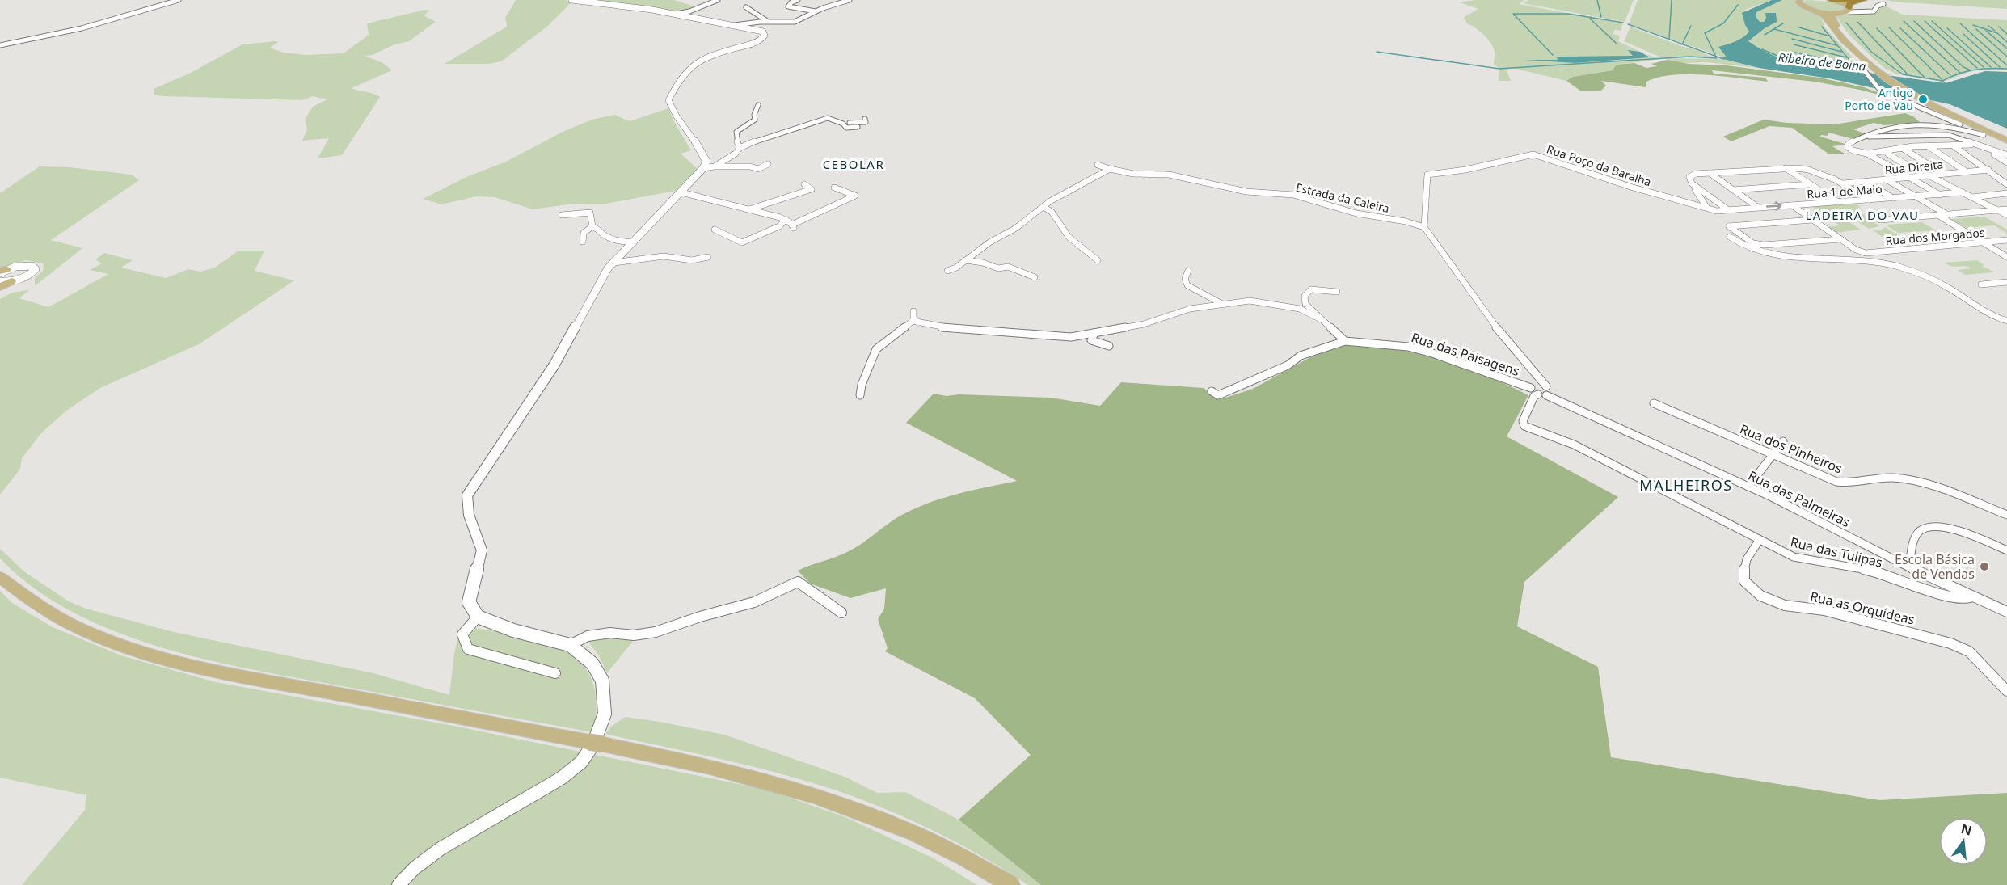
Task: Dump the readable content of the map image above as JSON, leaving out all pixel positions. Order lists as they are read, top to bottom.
{
  "streets": {
    "street": [
      "Rua Poço da Baralha",
      "Rua Direita",
      "Rua 1 de Maio",
      "Estrada da Caleira",
      "Rua dos Morgados",
      "Rua das Paisagens",
      "Rua dos Pinheiros",
      "Rua das Palmeiras",
      "Rua das Tulipas",
      "Rua as Orquídeas"
    ]
  },
  "crossings": [
    ["Rua Poço da Baralha", "Rua 1 de Maio"],
    ["Rua Poço da Baralha", "Estrada da Caleira"],
    ["Rua das Palmeiras", "Rua das Tulipas"],
    ["Rua das Tulipas", "Rua as Orquídeas"]
  ],
  "districts": ["CEBOLAR", "LADEIRA DO VAU", "MALHEIROS"],
  "water": ["Ribeira de Boina"],
  "places": ["Antigo Porto de Vau", "Escola Básica de Vendas"],
  "north": "top"
}
